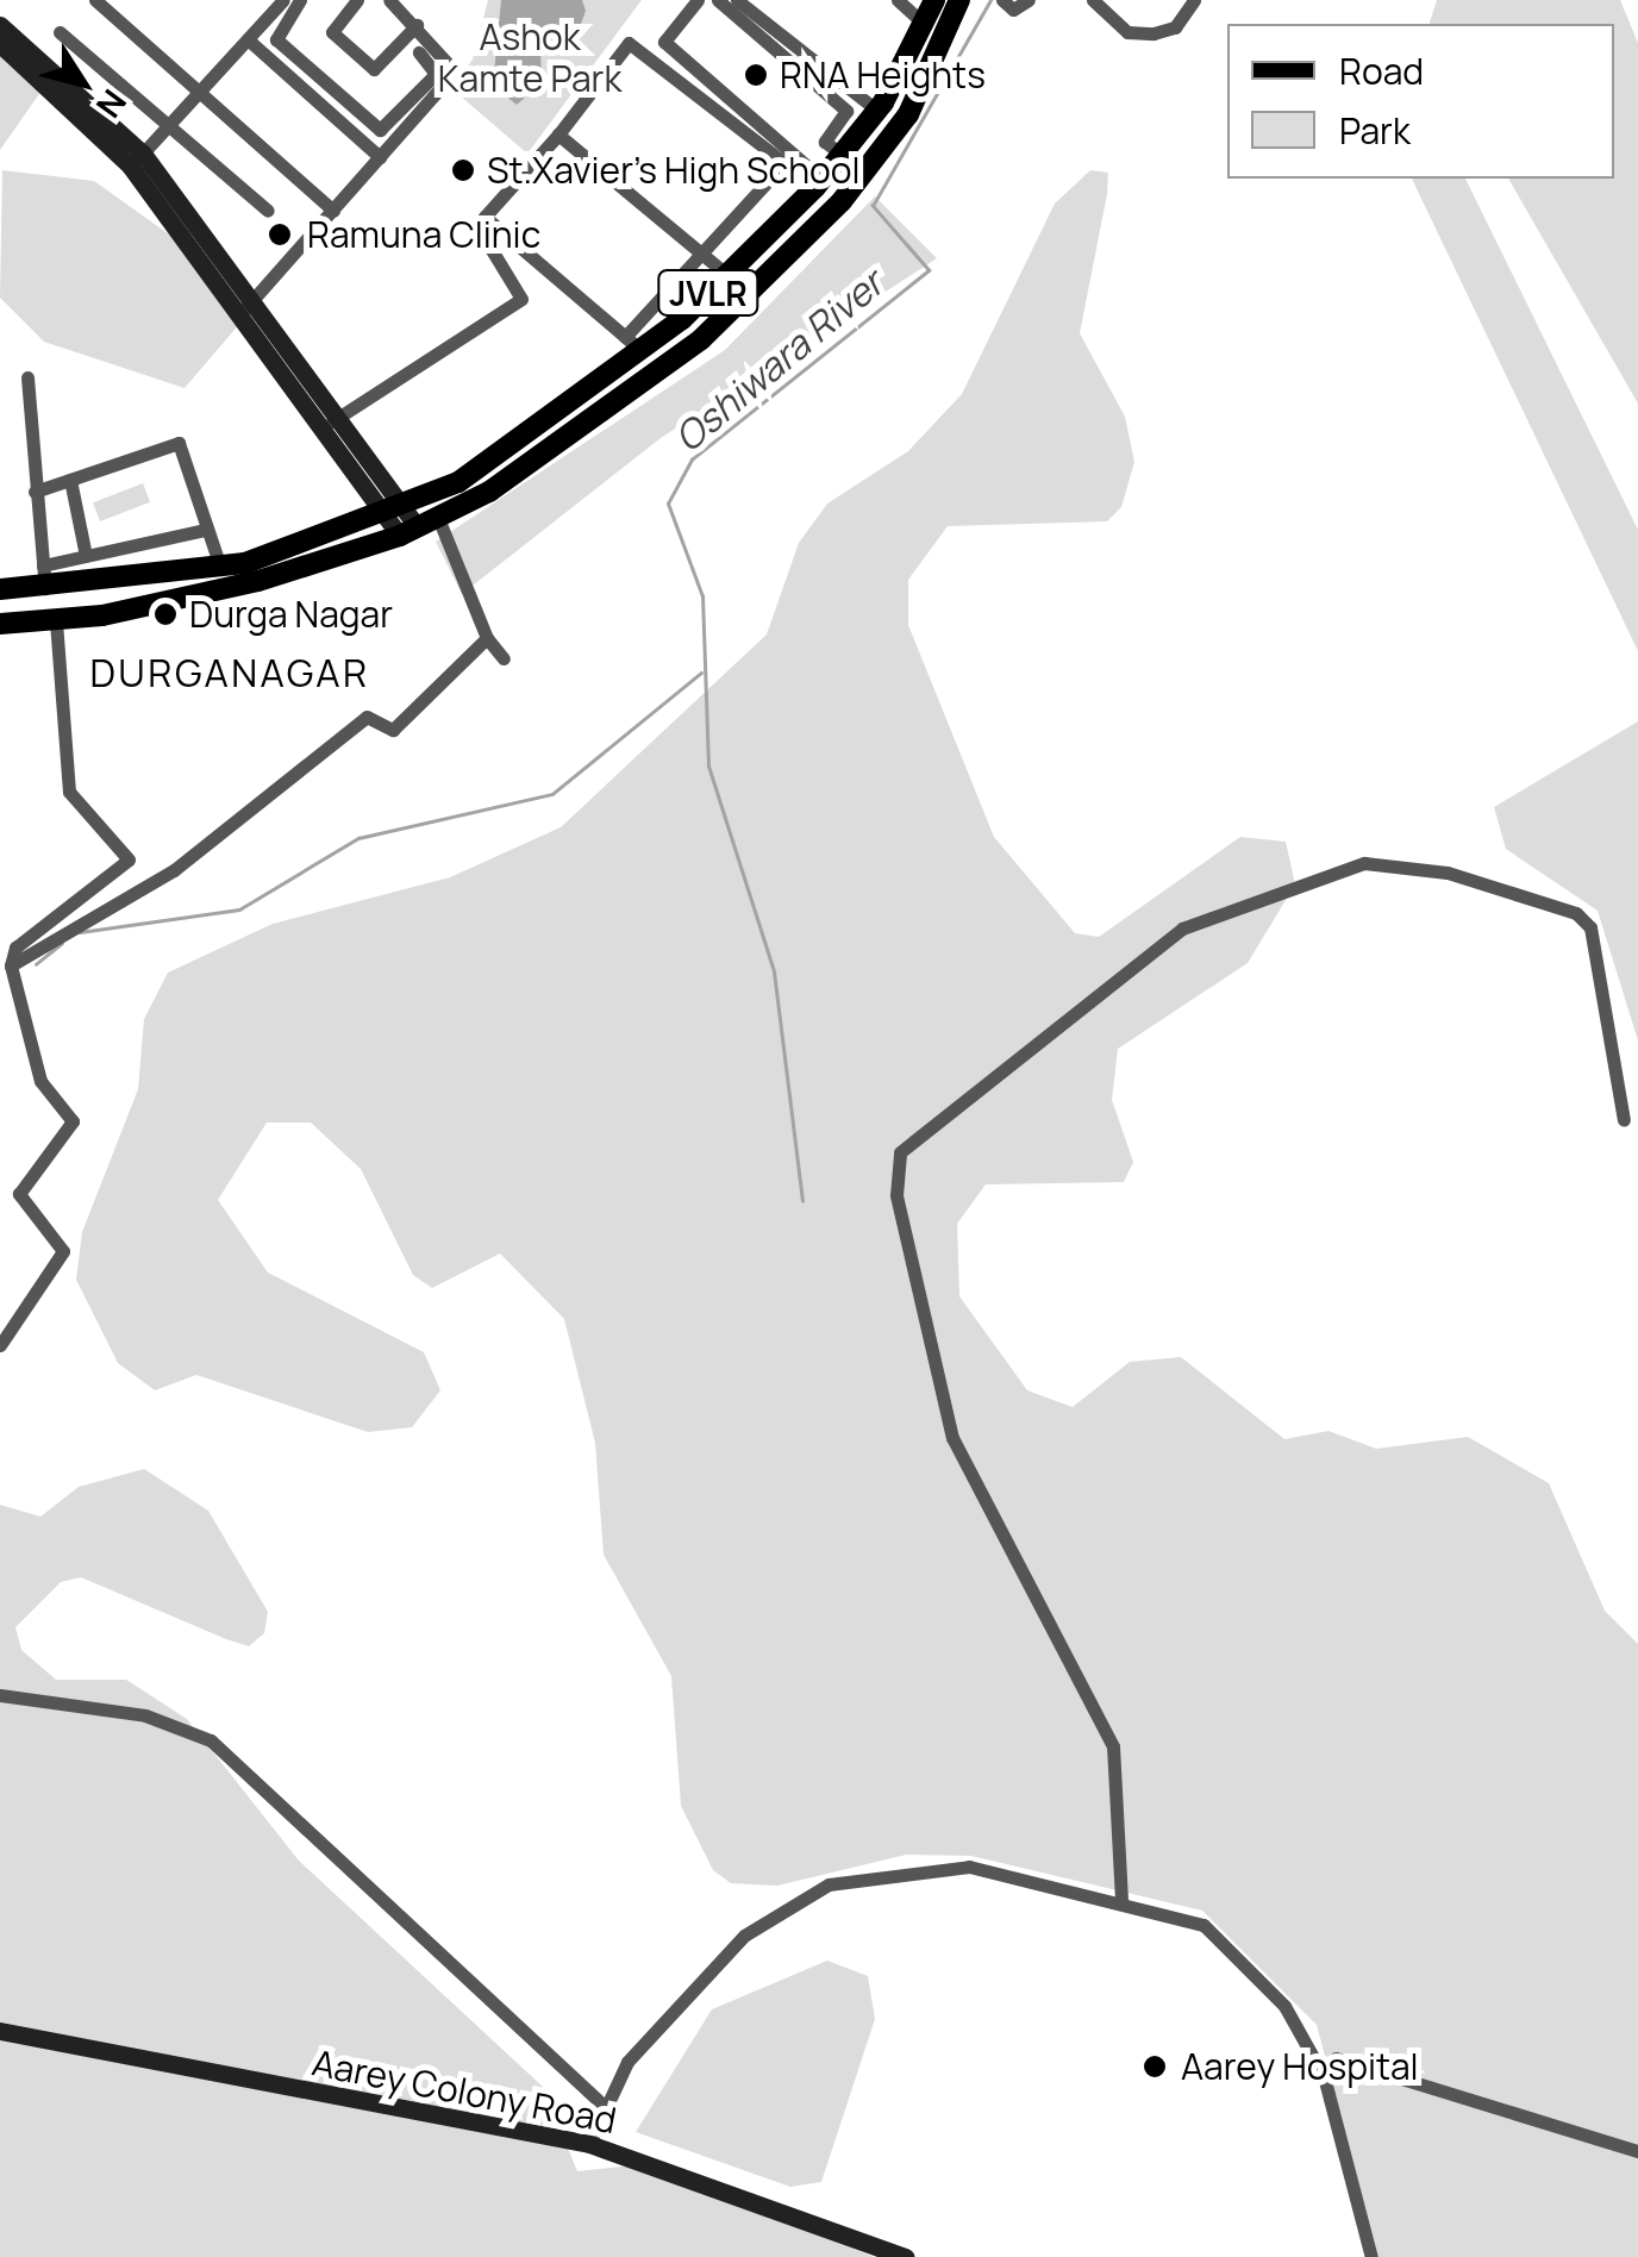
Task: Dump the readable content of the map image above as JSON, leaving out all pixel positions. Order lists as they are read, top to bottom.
{
  "streets": {
    "main road": ["JVLR", "Aarey Colony Road"]
  },
  "districts": ["DURGANAGAR"],
  "water": ["Oshiwara River"],
  "parks": ["Ashok Kamte Park"],
  "places": [
    "RNA Heights",
    "St.Xavier's High School",
    "Ramuna Clinic",
    "Durga Nagar",
    "Aarey Hospital"
  ],
  "legend": ["Road", "Park"],
  "north": "bottom right"
}
